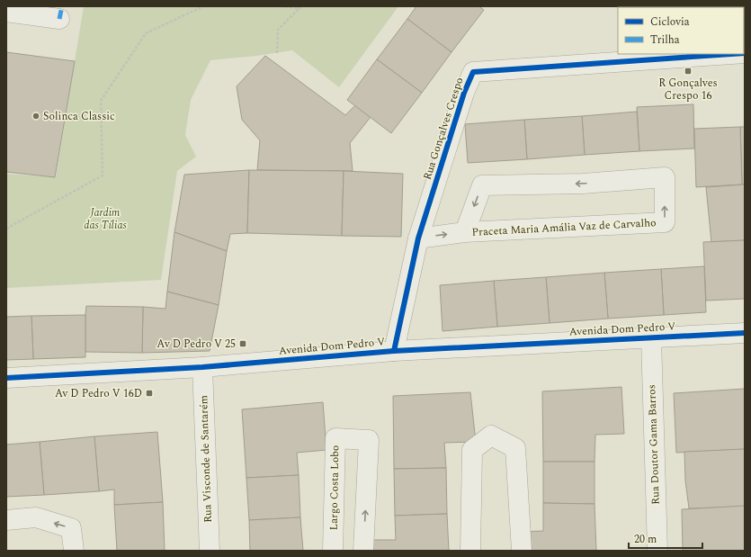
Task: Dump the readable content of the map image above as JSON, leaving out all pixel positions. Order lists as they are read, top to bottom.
{
  "streets": {
    "street": [
      "Rua Gonçalves Crespo",
      "Praceta Maria Amália Vaz de Carvalho",
      "Avenida Dom Pedro V",
      "Rua Doutor Gama Barros",
      "Rua Visconde de Santarém",
      "Largo Costa Lobo"
    ]
  },
  "crossings": [
    ["Rua Gonçalves Crespo", "Praceta Maria Amália Vaz de Carvalho"],
    ["Rua Gonçalves Crespo", "Avenida Dom Pedro V"],
    ["Avenida Dom Pedro V", "Rua Doutor Gama Barros"],
    ["Avenida Dom Pedro V", "Rua Visconde de Santarém"]
  ],
  "parks": ["Jardim das Tílias"],
  "places": {
    "transit": ["R Gonçalves Crespo 16", "Av D Pedro V 25", "Av D Pedro V 16D"],
    "other": ["Solinca Classic"]
  },
  "legend": ["Ciclovia", "Trilha"],
  "scale_bar": "20 m"
}
